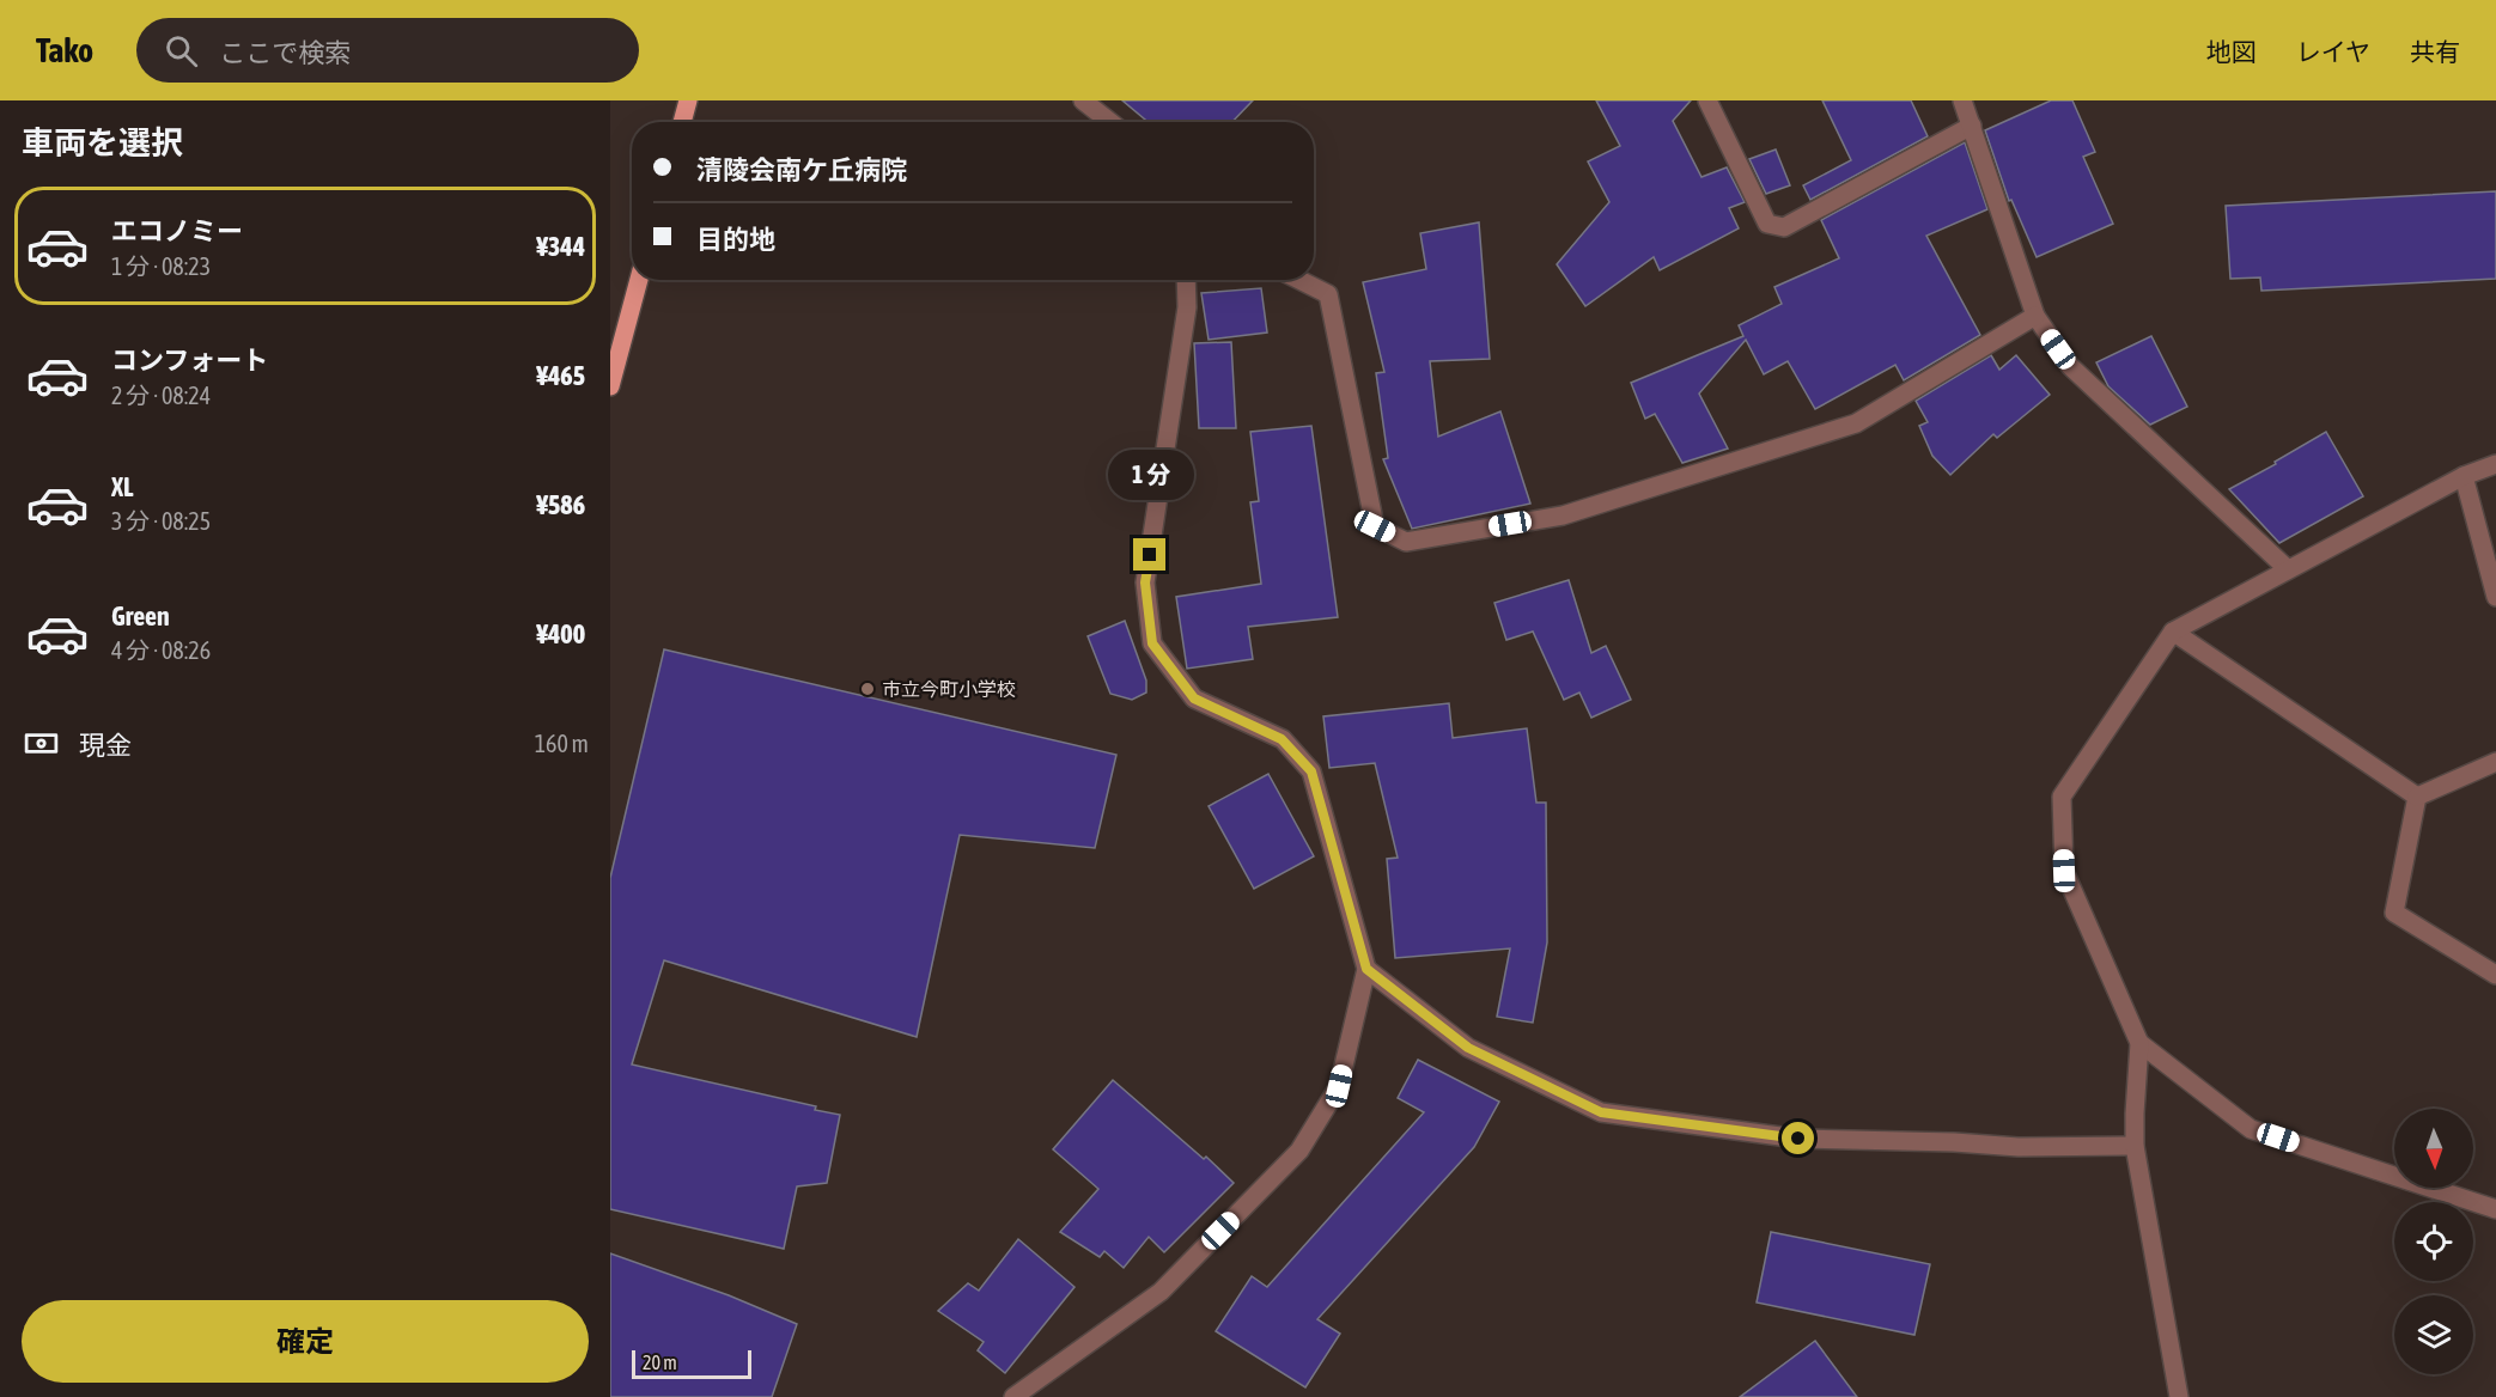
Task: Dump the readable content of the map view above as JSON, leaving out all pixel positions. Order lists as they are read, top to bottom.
{
  "places": ["市立今町小学校"],
  "scale_bar": "20 m",
  "north": "bottom",
  "page": {
    "header": "Tako",
    "search": "ここで検索",
    "nav": ["地図", "レイヤ", "共有"],
    "heading": "車両を選択",
    "banner": ["清陵会南ケ丘病院", "目的地"],
    "list": [
      {
        "name": "エコノミー",
        "note": "1 分 · 08:23",
        "value": "¥344"
      },
      {
        "name": "コンフォート",
        "note": "2 分 · 08:24",
        "value": "¥465"
      },
      {
        "name": "XL",
        "note": "3 分 · 08:25",
        "value": "¥586"
      },
      {
        "name": "Green",
        "note": "4 分 · 08:26",
        "value": "¥400"
      }
    ],
    "bubble": "1 分",
    "pay": ["現金", "160 m"],
    "buttons": "確定",
    "scale": "20 m"
  }
}
